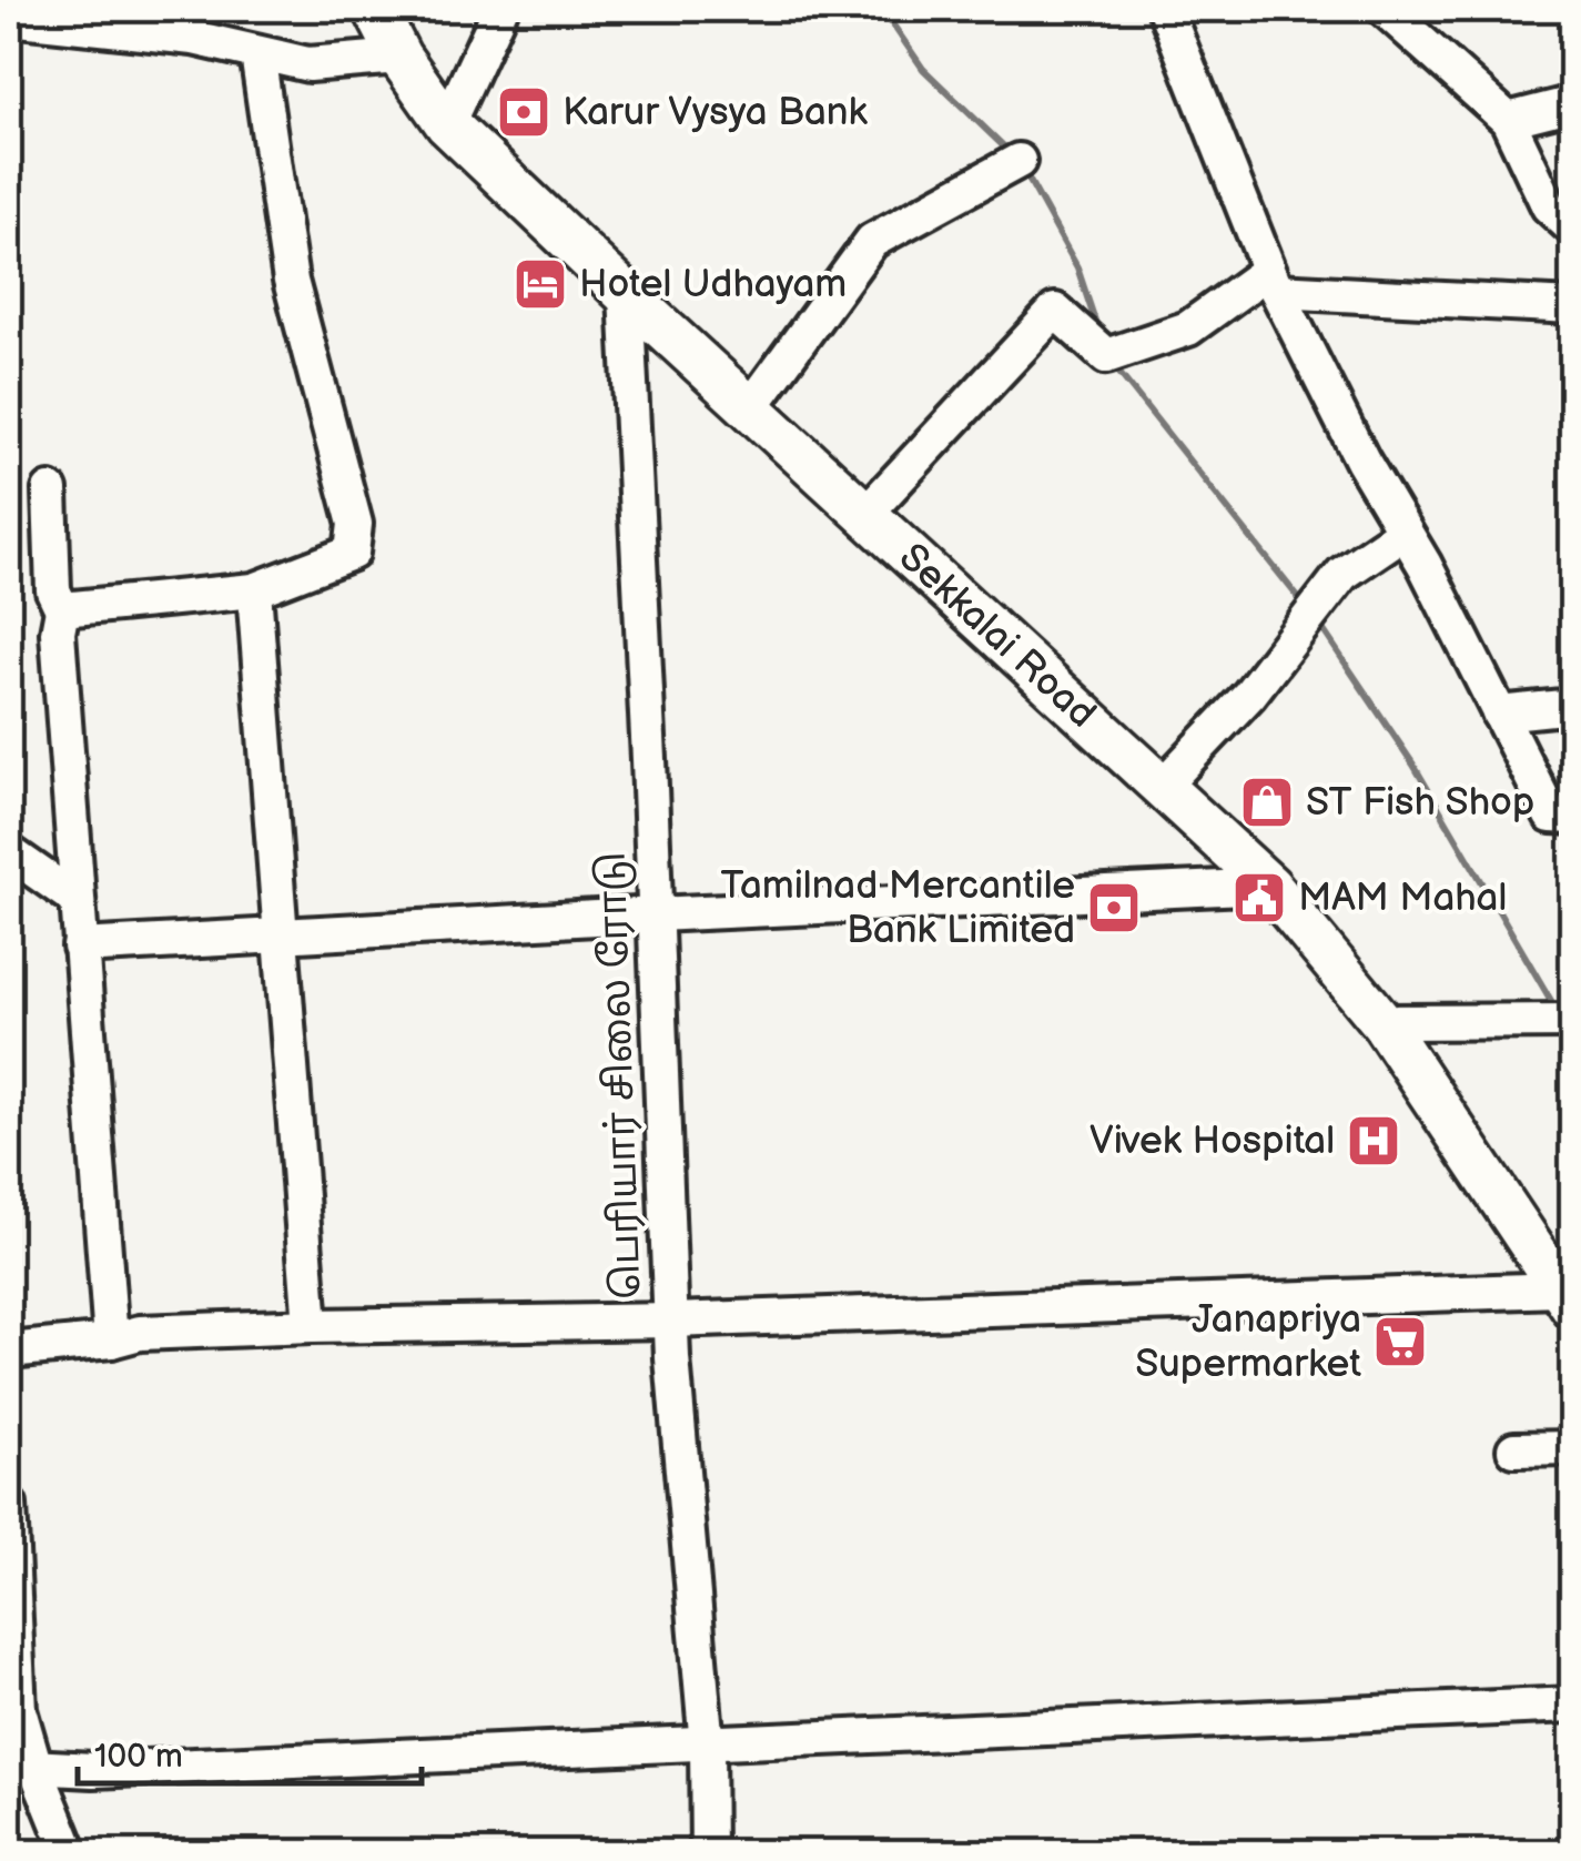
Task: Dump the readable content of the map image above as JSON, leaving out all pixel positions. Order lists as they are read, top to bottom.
{
  "streets": {
    "main road": ["Sekkalai Road"],
    "street": ["பெரியார் சிலை ரோடு"]
  },
  "crossings": [
    ["Sekkalai Road", "பெரியார் சிலை ரோடு"]
  ],
  "places": {
    "bank": ["Karur Vysya Bank", "Tamilnad Mercantile Bank Limited"],
    "hotel": ["Hotel Udhayam"],
    "shop": ["ST Fish Shop"],
    "public building": ["MAM Mahal"],
    "hospital": ["Vivek Hospital"],
    "supermarket": ["Janapriya Supermarket"]
  },
  "scale_bar": "100 m"
}
